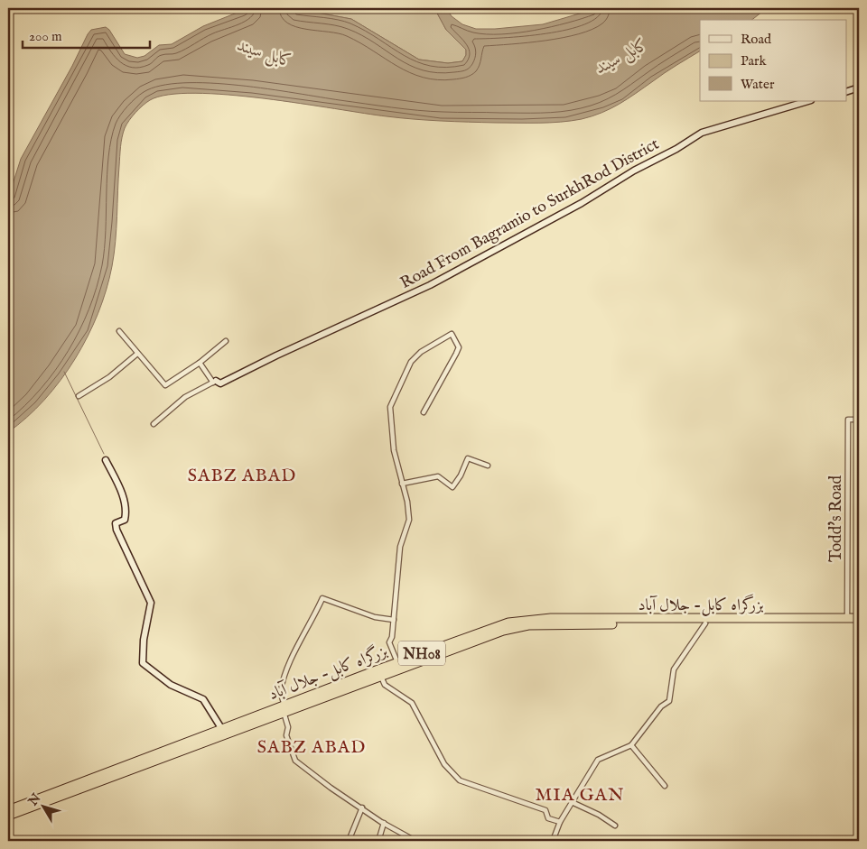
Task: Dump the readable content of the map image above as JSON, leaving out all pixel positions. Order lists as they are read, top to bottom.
{
  "streets": {
    "highway": ["بزرگراه کابل- جلال آباد", "NH08"],
    "street": ["Road From Bagramio to SurkhRod District", "Todd's Road"]
  },
  "crossings": [
    ["Todd's Road", "بزرگراه کابل- جلال آباد"]
  ],
  "districts": ["SABZ ABAD", "SABZ ABAD", "MIA GAN"],
  "water": ["کابل سيند"],
  "legend": ["Road", "Park", "Water"],
  "scale_bar": "200 m",
  "north": "top left"
}
